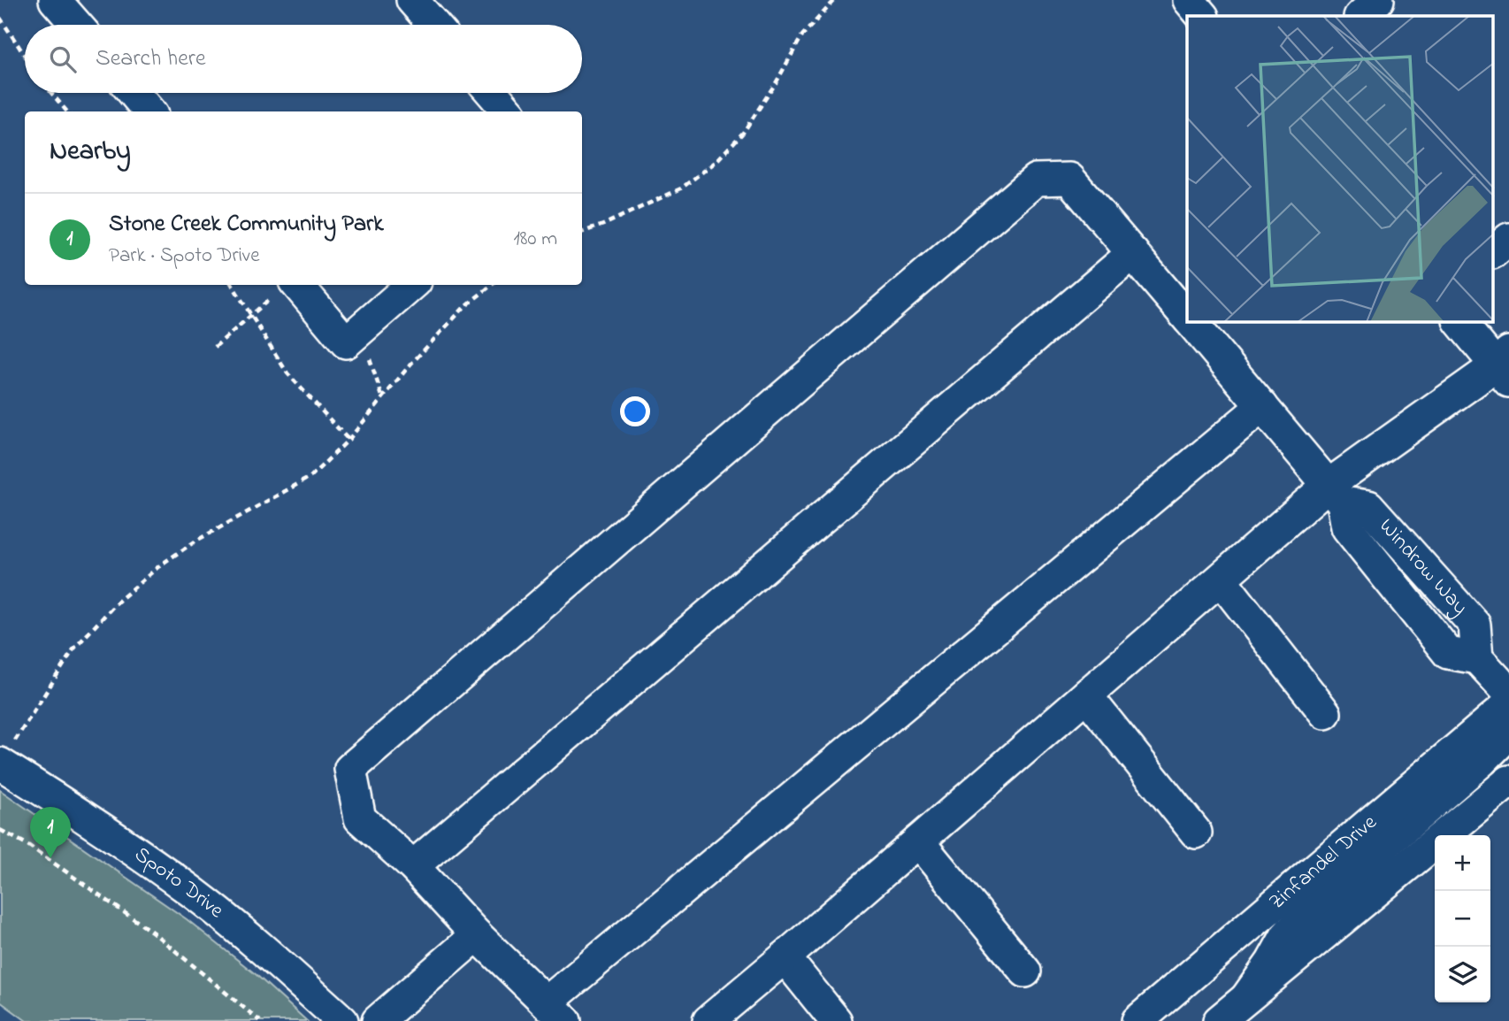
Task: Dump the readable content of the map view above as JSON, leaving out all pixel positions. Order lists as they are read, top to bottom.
{
  "streets": {
    "street": ["Windrow Way", "Zinfandel Drive", "Spoto Drive"]
  },
  "page": {
    "search": "Search here",
    "heading": "Nearby",
    "list": [
      {
        "mark": "1",
        "name": "Stone Creek Community Park",
        "note": "Park · Spoto Drive",
        "value": "180 m"
      }
    ],
    "pins": "1",
    "map_buttons": ["+", "−"]
  }
}
